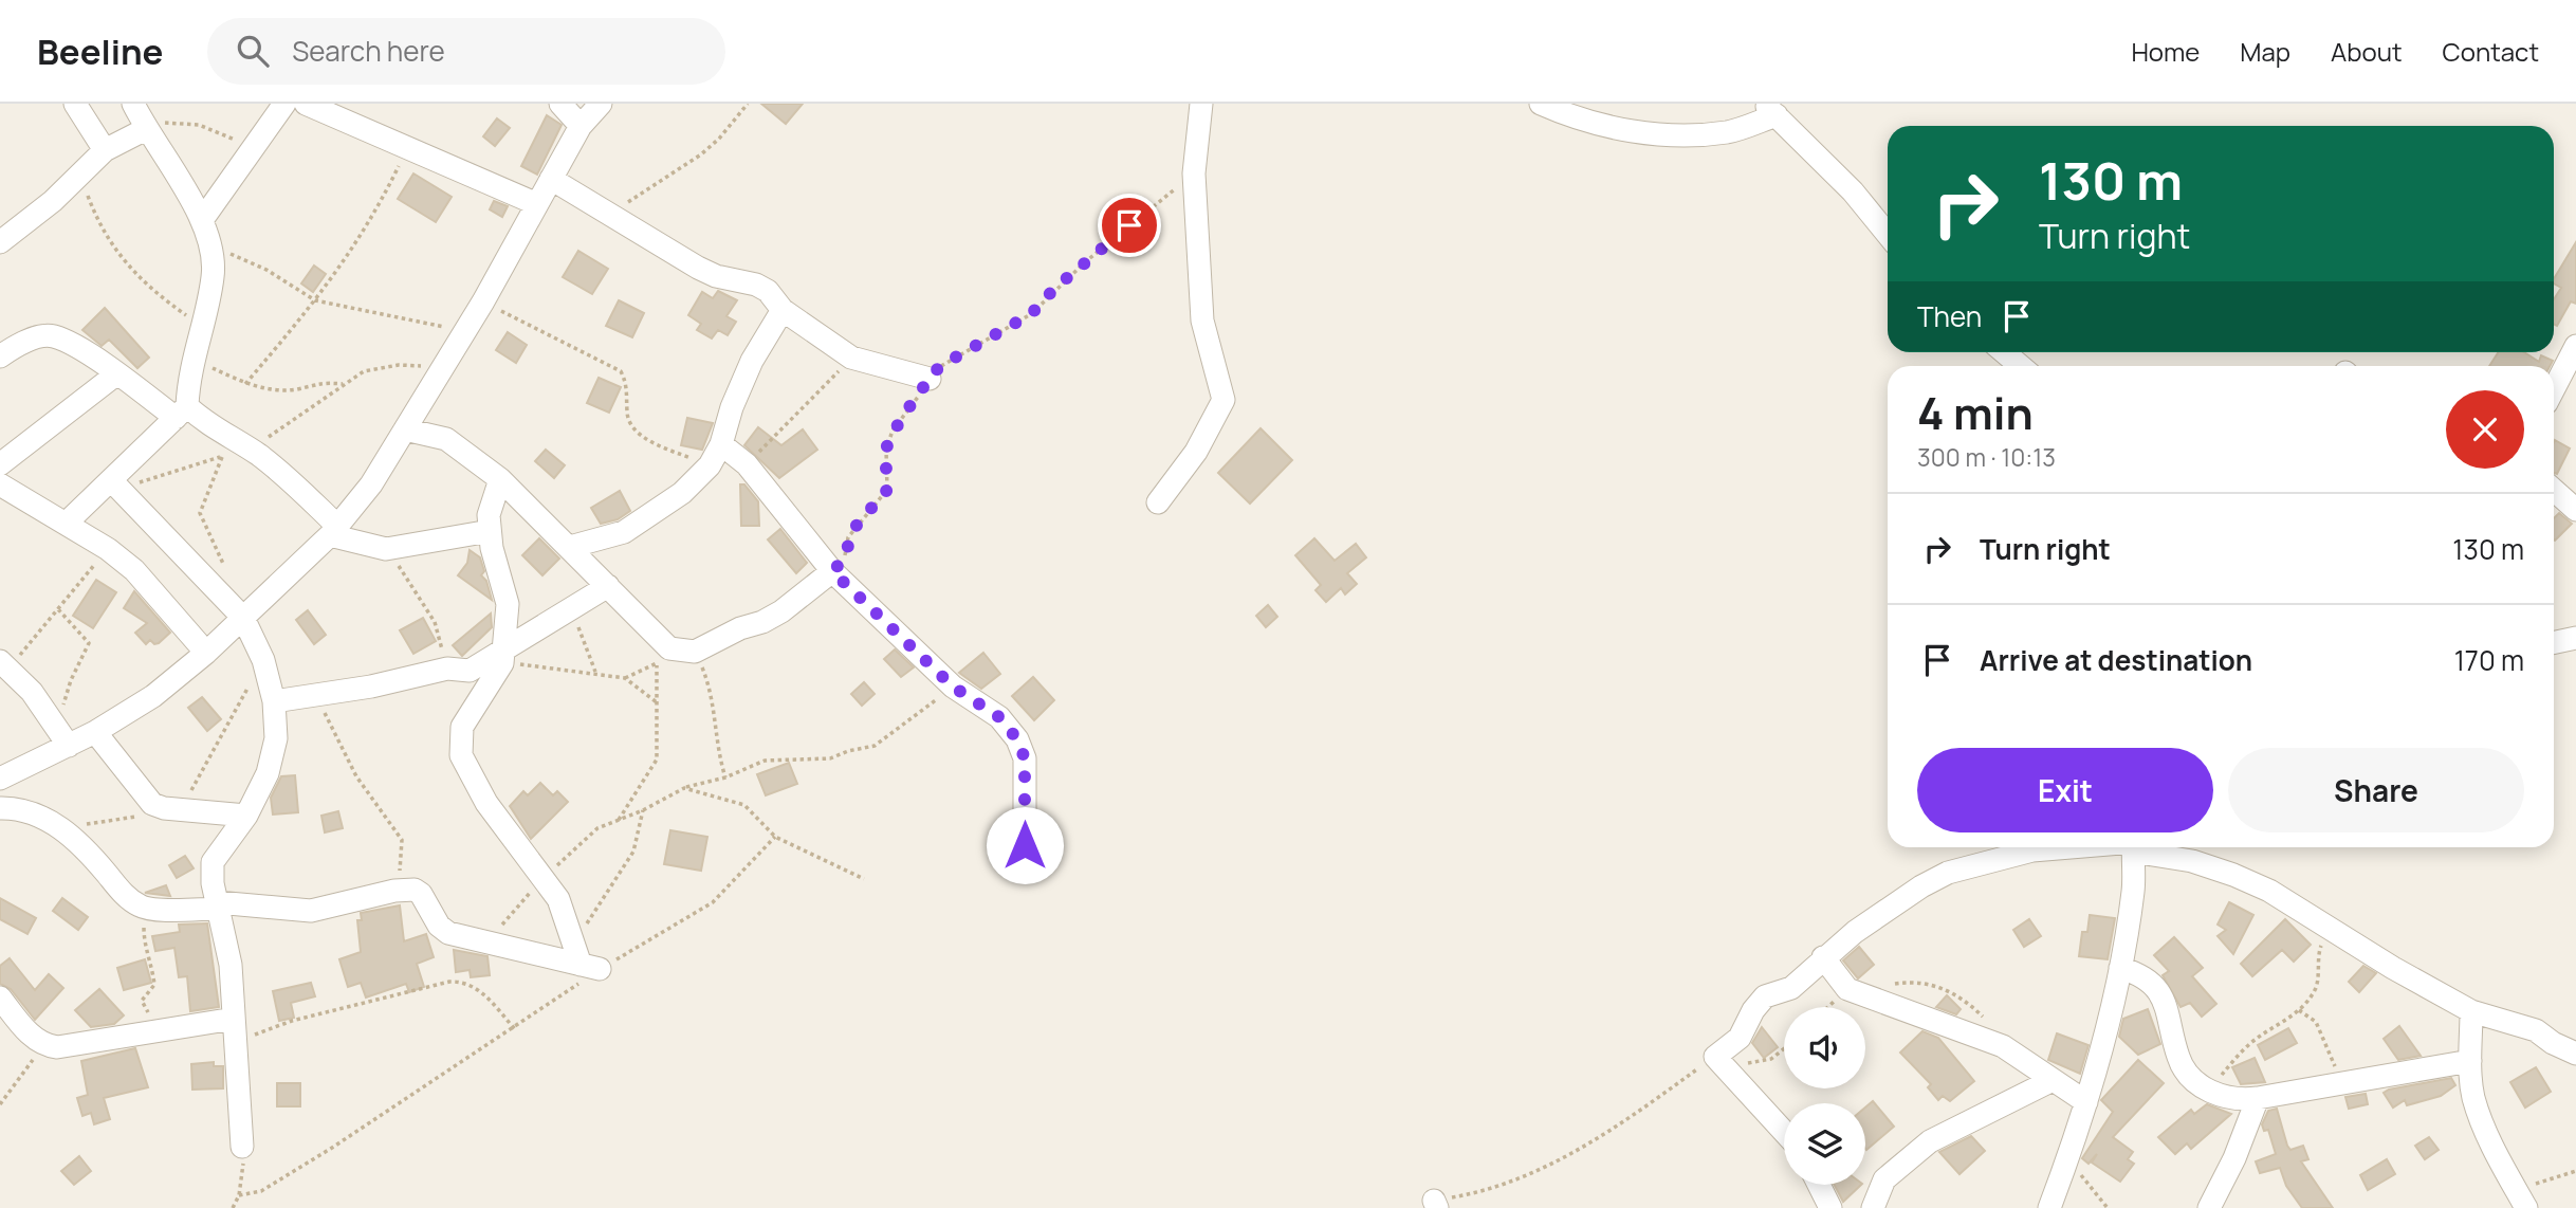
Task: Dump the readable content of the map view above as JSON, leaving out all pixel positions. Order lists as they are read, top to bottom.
{
  "page": {
    "header": "Beeline",
    "search": "Search here",
    "nav": [
      "Home",
      "Map",
      "About",
      "Contact"
    ],
    "turn": ["130 m", "Turn right"],
    "then": "Then",
    "heading": ["4 min", "300 m · 10:13"],
    "list": [
      {
        "name": "Turn right",
        "value": "130 m"
      },
      {
        "name": "Arrive at destination",
        "value": "170 m"
      }
    ],
    "buttons": ["Exit", "Share"]
  }
}
